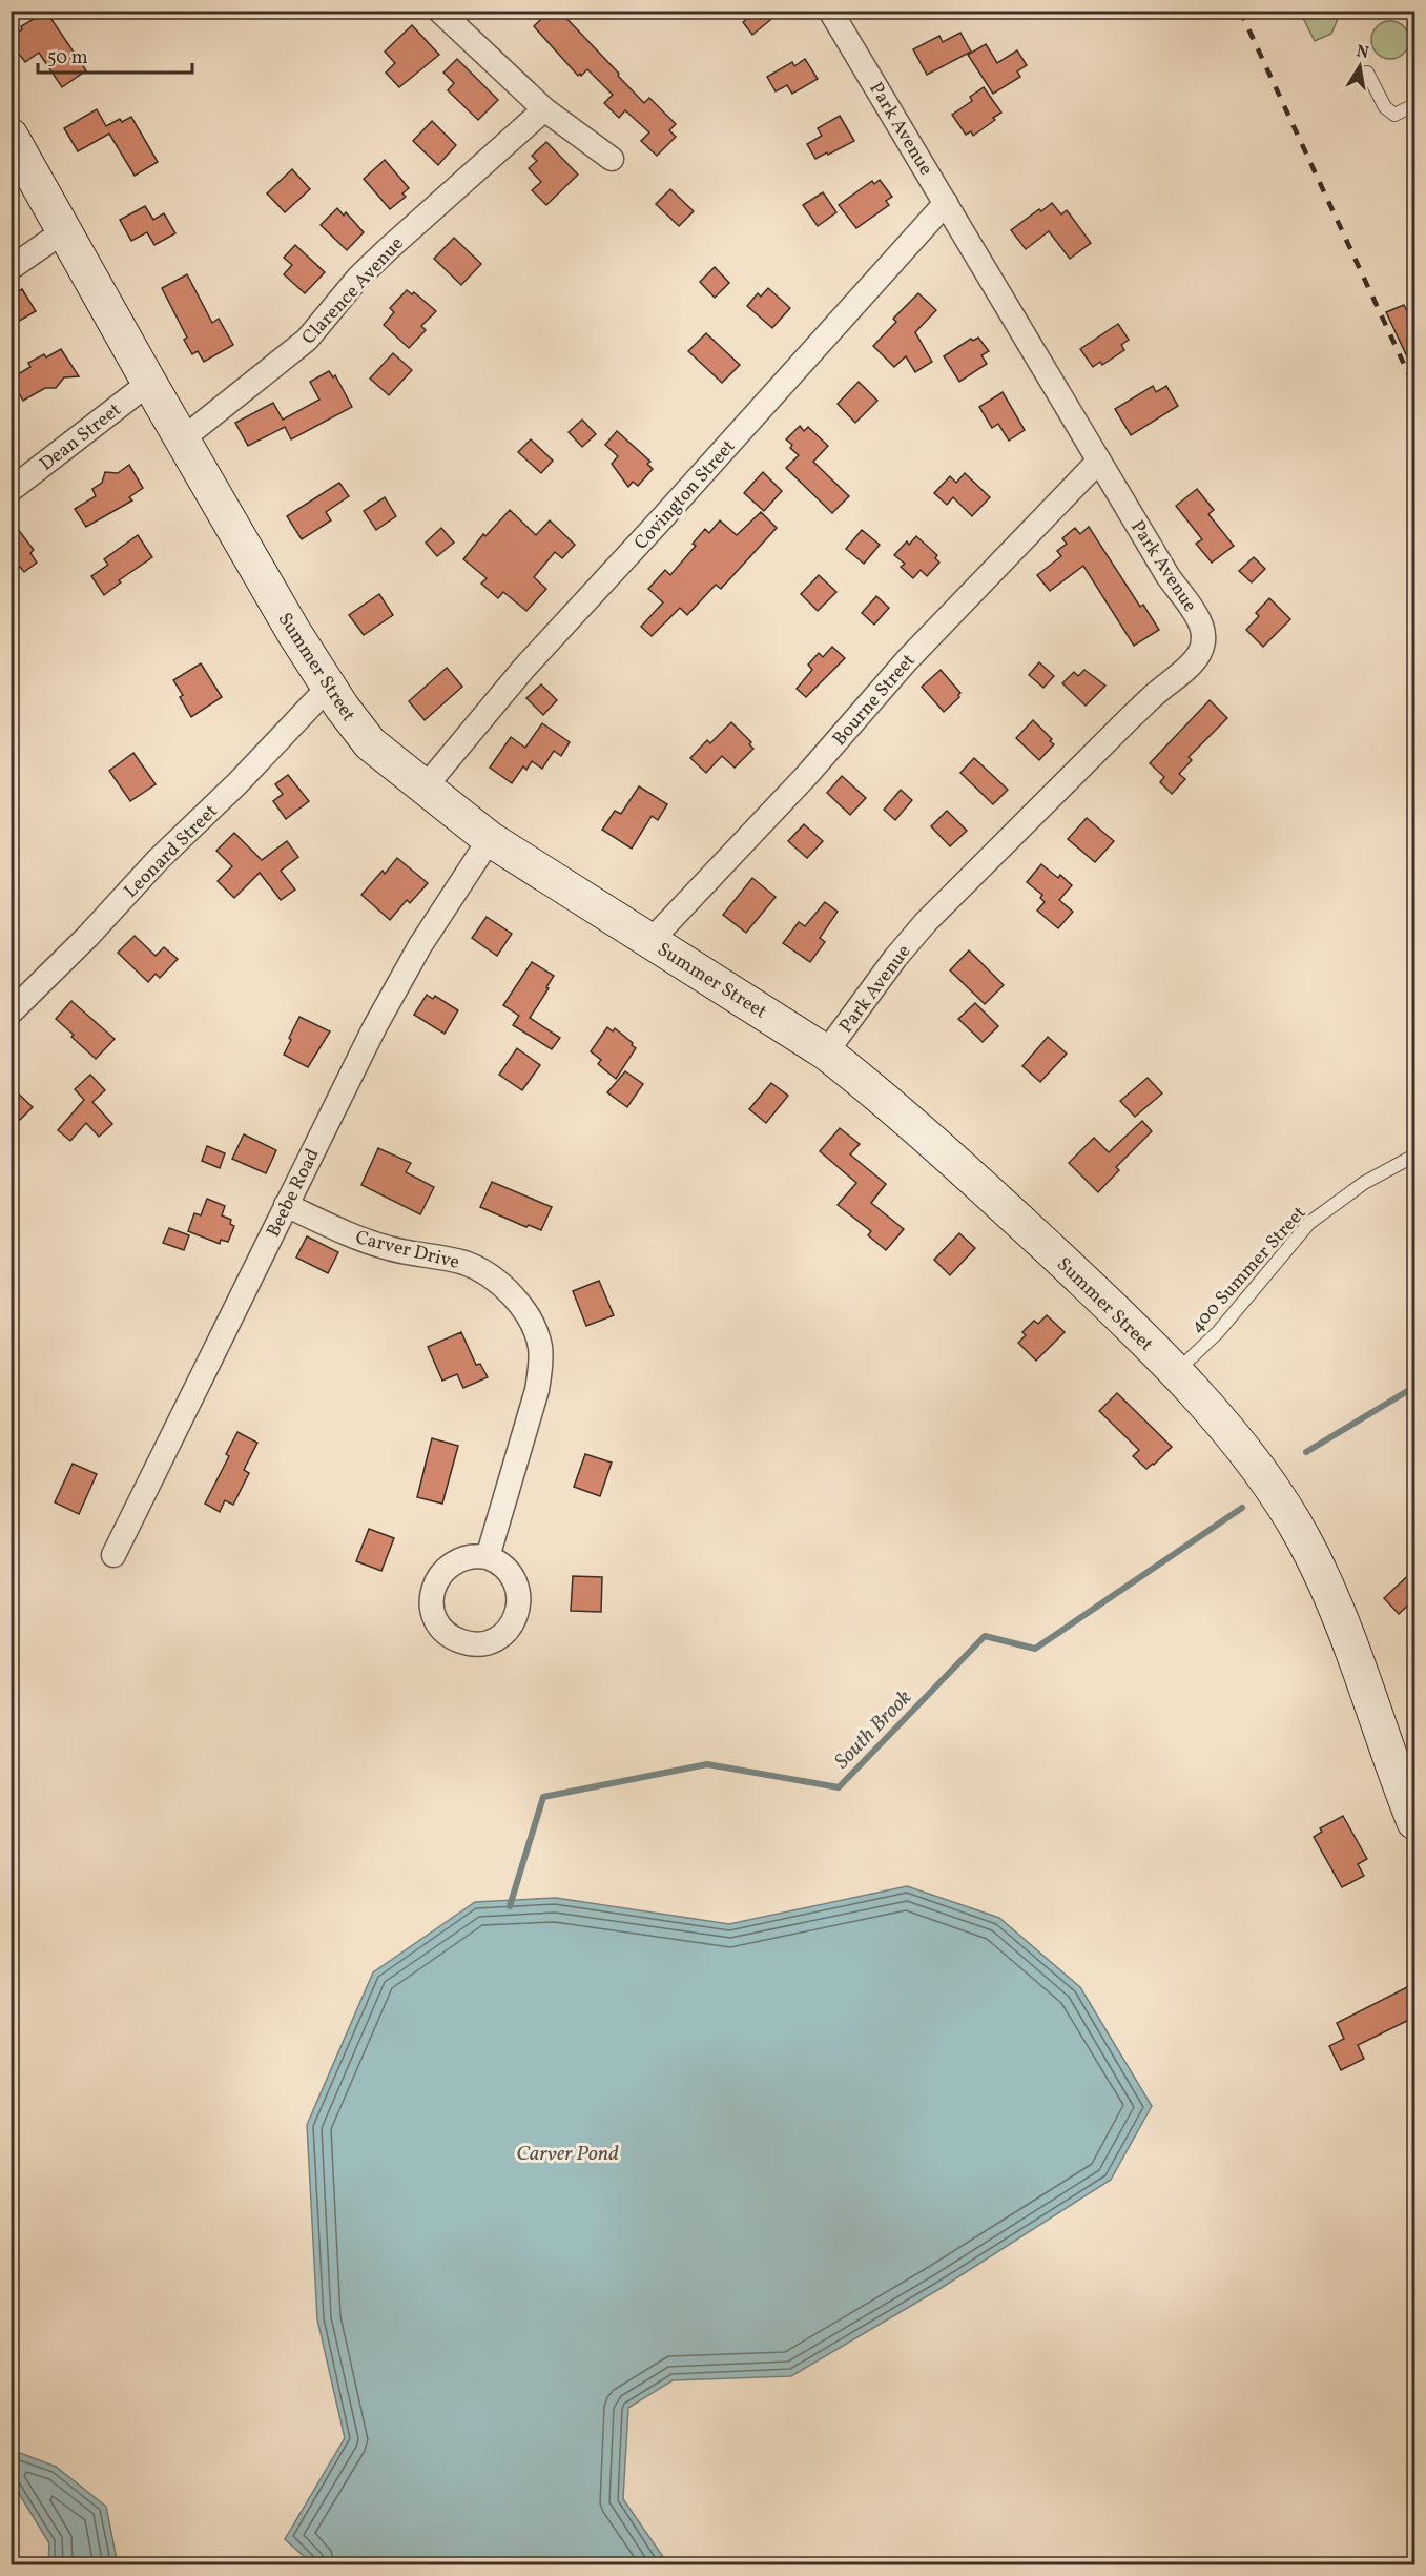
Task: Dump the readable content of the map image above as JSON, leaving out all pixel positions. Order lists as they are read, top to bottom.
{
  "streets": {
    "main road": ["Summer Street"],
    "street": [
      "Park Avenue",
      "Clarence Avenue",
      "Dean Street",
      "Covington Street",
      "Bourne Street",
      "Leonard Street",
      "Beebe Road",
      "Carver Drive"
    ],
    "lane": ["400 Summer Street"]
  },
  "crossings": [
    ["Park Avenue", "Covington Street"],
    ["Park Avenue", "Summer Street"],
    ["Park Avenue", "Bourne Street"],
    ["Clarence Avenue", "Summer Street"],
    ["Dean Street", "Summer Street"],
    ["Covington Street", "Summer Street"],
    ["Summer Street", "Bourne Street"],
    ["Summer Street", "Leonard Street"],
    ["Summer Street", "Beebe Road"],
    ["Summer Street", "400 Summer Street"],
    ["Beebe Road", "Carver Drive"]
  ],
  "water": ["South Brook", "Carver Pond"],
  "scale_bar": "50 m",
  "north": "top"
}
